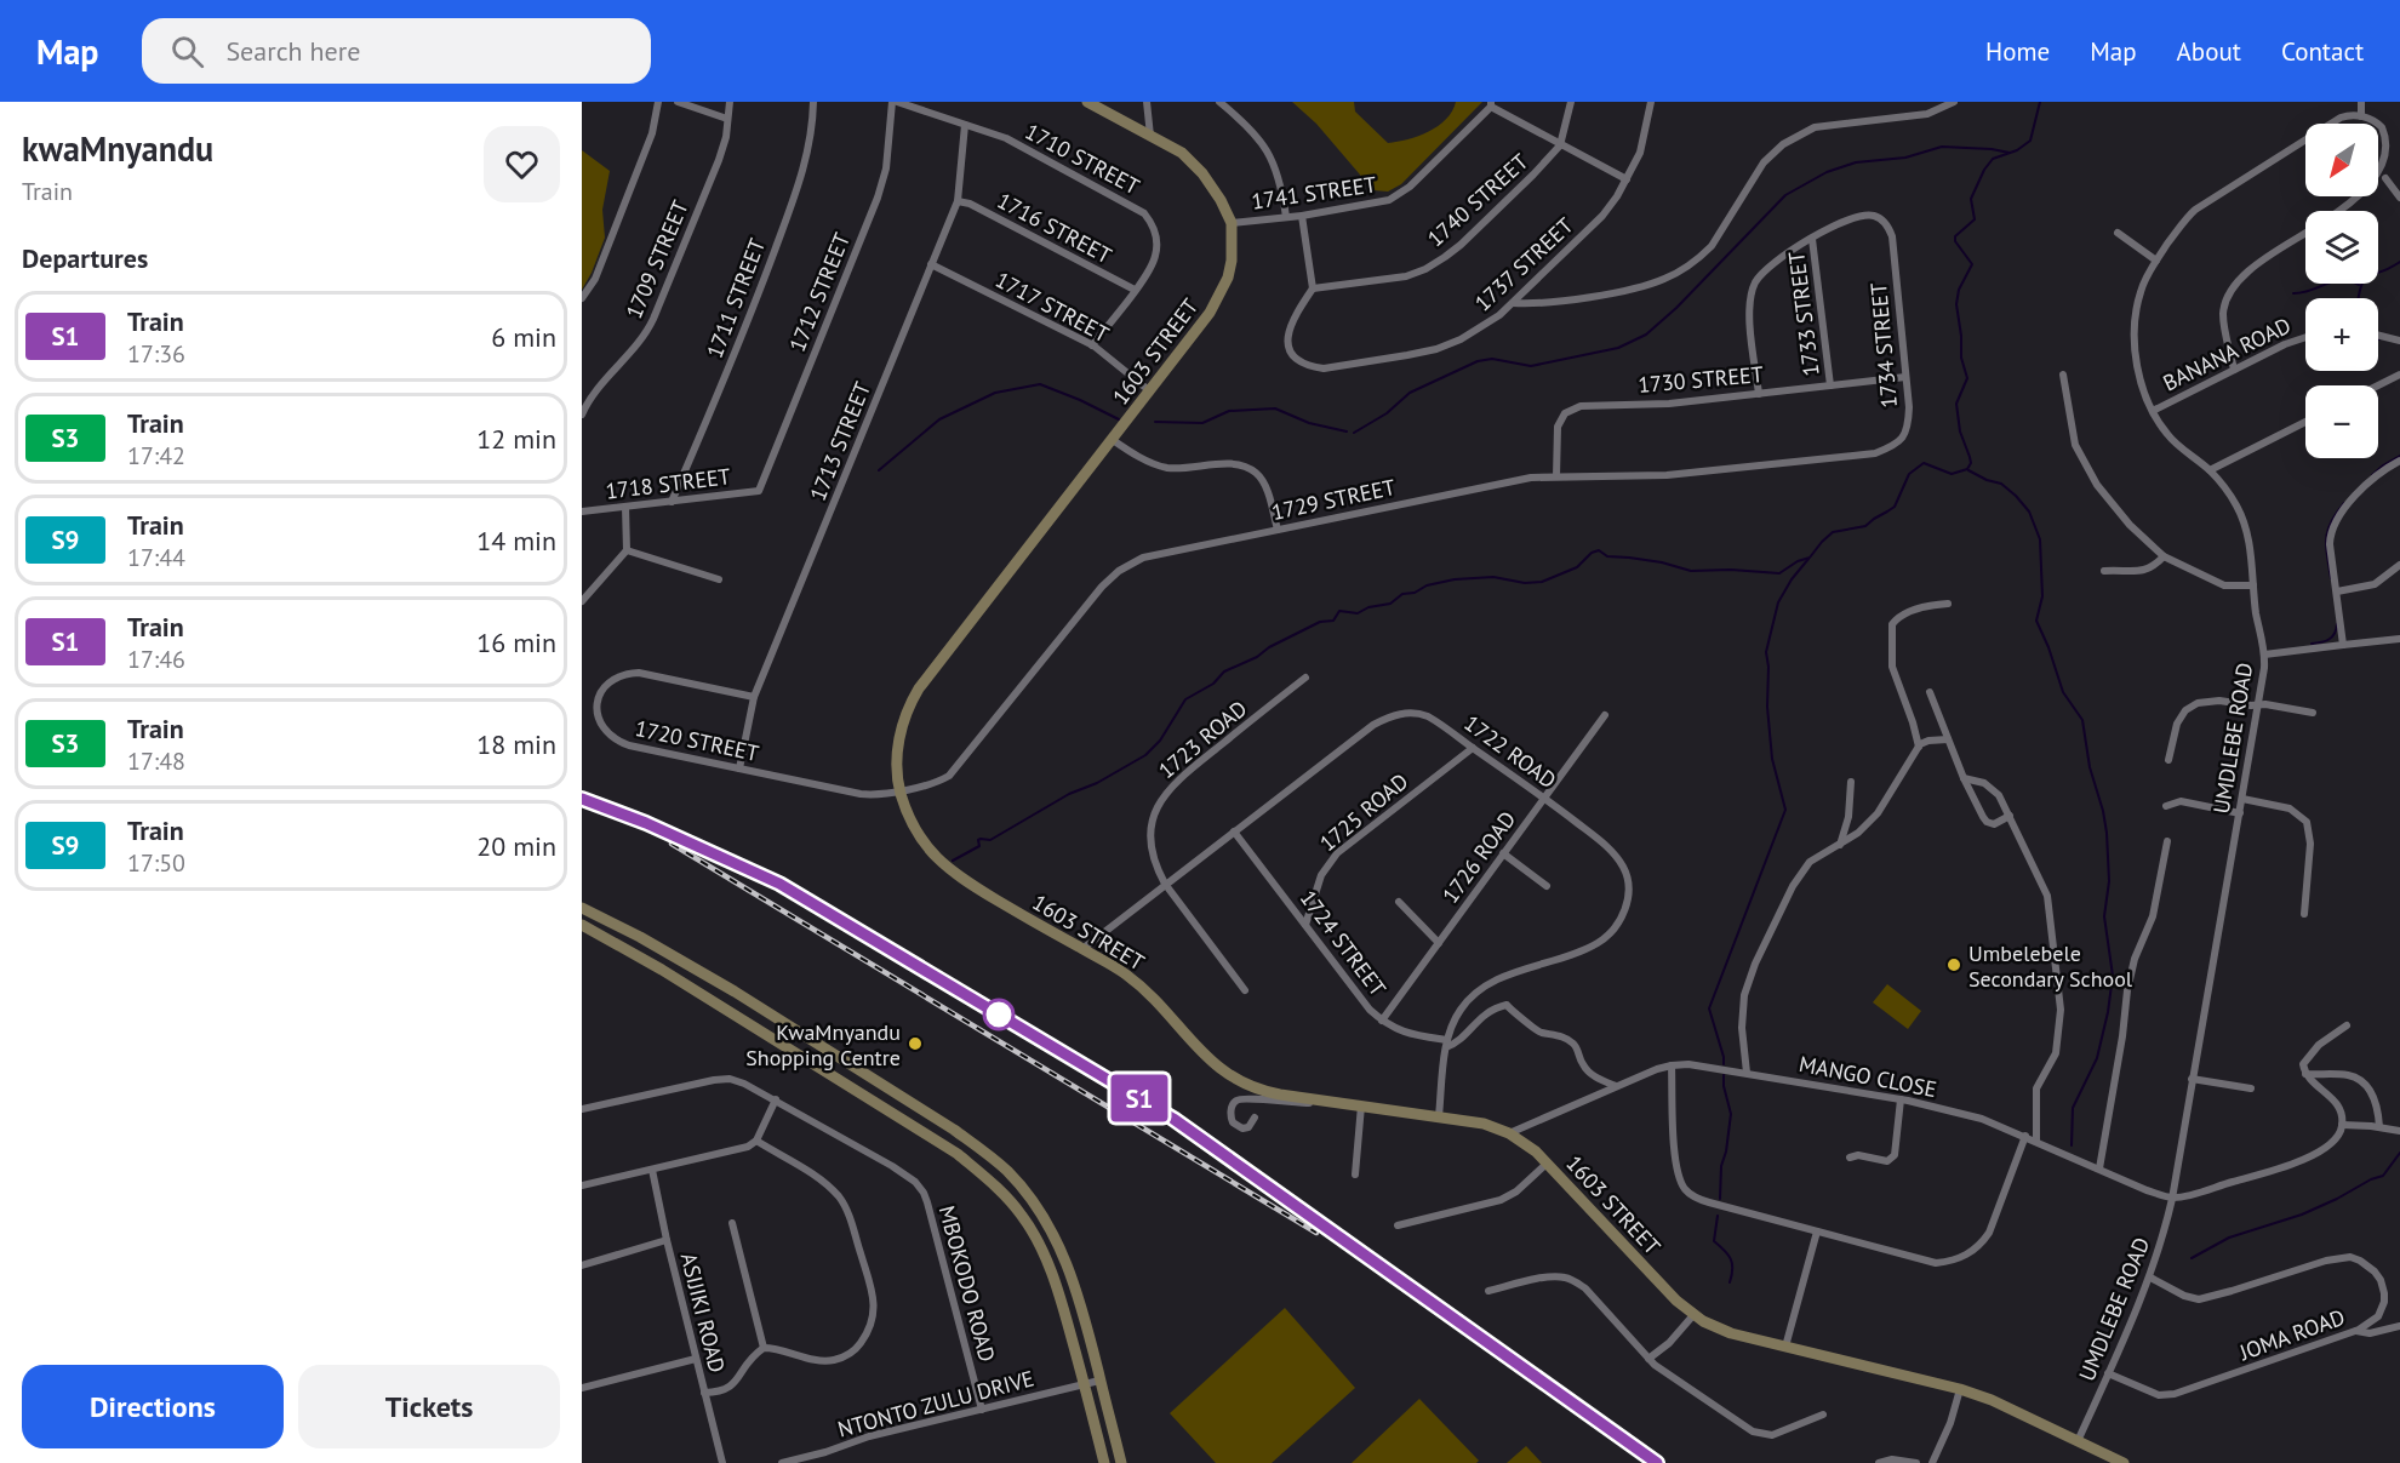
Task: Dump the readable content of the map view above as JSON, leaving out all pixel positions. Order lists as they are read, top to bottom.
{
  "streets": {
    "street": [
      "1710 STREET",
      "1741 STREET",
      "1740 STREET",
      "1716 STREET",
      "1709 STREET",
      "1737 STREET",
      "1712 STREET",
      "1711 STREET",
      "1717 STREET",
      "1733 STREET",
      "1734 STREET",
      "1603 STREET",
      "BANANA ROAD",
      "1730 STREET",
      "1713 STREET",
      "1718 STREET",
      "1729 STREET",
      "UMDLEBE ROAD",
      "1723 ROAD",
      "1720 STREET",
      "1722 ROAD",
      "1725 ROAD",
      "1726 ROAD",
      "1724 STREET",
      "MANGO CLOSE",
      "MBOKODO ROAD",
      "ASIJIKI ROAD",
      "JOMA ROAD",
      "NTONTO ZULU DRIVE"
    ]
  },
  "crossings": [
    ["1710 STREET", "1716 STREET"],
    ["1710 STREET", "1712 STREET"],
    ["1710 STREET", "1717 STREET"],
    ["1710 STREET", "1713 STREET"],
    ["1741 STREET", "1603 STREET"],
    ["1740 STREET", "1737 STREET"],
    ["1716 STREET", "1713 STREET"],
    ["1712 STREET", "1718 STREET"],
    ["1711 STREET", "1718 STREET"],
    ["1717 STREET", "1603 STREET"],
    ["1717 STREET", "1713 STREET"],
    ["1733 STREET", "1734 STREET"],
    ["1733 STREET", "1730 STREET"],
    ["1734 STREET", "1730 STREET"],
    ["1734 STREET", "1729 STREET"],
    ["1603 STREET", "1729 STREET"],
    ["1603 STREET", "UMDLEBE ROAD"],
    ["1603 STREET", "1720 STREET"],
    ["1603 STREET", "1722 ROAD"],
    ["1603 STREET", "MANGO CLOSE"],
    ["BANANA ROAD", "UMDLEBE ROAD"],
    ["1730 STREET", "1729 STREET"],
    ["1713 STREET", "1720 STREET"],
    ["1729 STREET", "1720 STREET"],
    ["UMDLEBE ROAD", "MANGO CLOSE"],
    ["UMDLEBE ROAD", "JOMA ROAD"],
    ["1723 ROAD", "1722 ROAD"],
    ["1722 ROAD", "1725 ROAD"],
    ["1722 ROAD", "1726 ROAD"],
    ["1722 ROAD", "1724 STREET"],
    ["1725 ROAD", "1724 STREET"],
    ["1726 ROAD", "1724 STREET"],
    ["MBOKODO ROAD", "NTONTO ZULU DRIVE"]
  ],
  "places": ["Umbelebele Secondary School", "KwaMnyandu Shopping Centre"],
  "north": "bottom left",
  "page": {
    "header": "Map",
    "search": "Search here",
    "nav": [
      "Home",
      "Map",
      "About",
      "Contact"
    ],
    "heading": [
      ["kwaMnyandu", "Train"],
      "Departures"
    ],
    "on_map": "S1",
    "map_buttons": ["+", "−"],
    "list": [
      {
        "mark": "S1",
        "name": "Train",
        "note": "17:36",
        "value": "6 min"
      },
      {
        "mark": "S3",
        "name": "Train",
        "note": "17:42",
        "value": "12 min"
      },
      {
        "mark": "S9",
        "name": "Train",
        "note": "17:44",
        "value": "14 min"
      },
      {
        "mark": "S1",
        "name": "Train",
        "note": "17:46",
        "value": "16 min"
      },
      {
        "mark": "S3",
        "name": "Train",
        "note": "17:48",
        "value": "18 min"
      },
      {
        "mark": "S9",
        "name": "Train",
        "note": "17:50",
        "value": "20 min"
      }
    ],
    "buttons": ["Directions", "Tickets"]
  }
}
